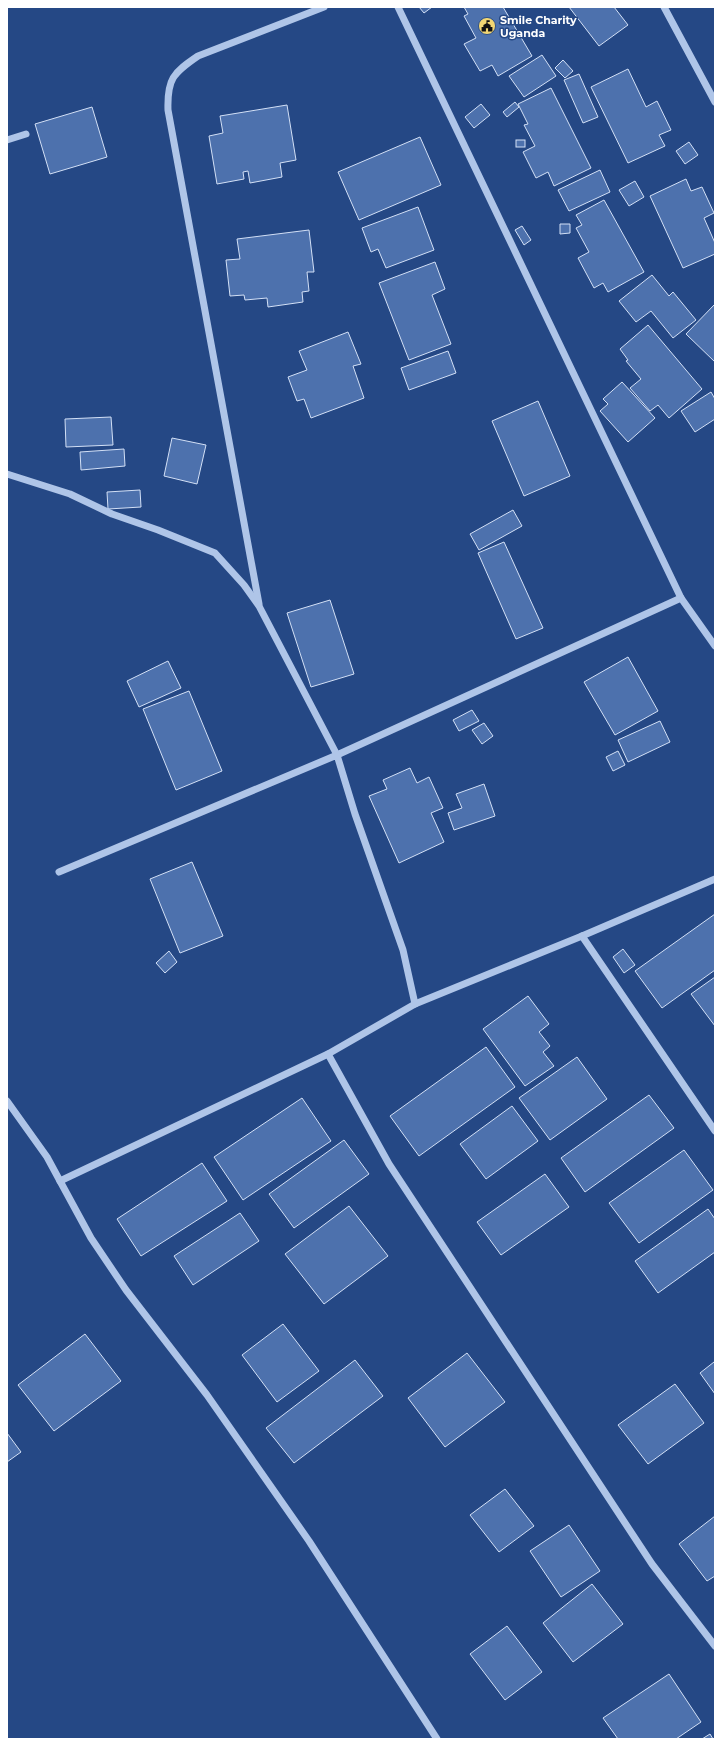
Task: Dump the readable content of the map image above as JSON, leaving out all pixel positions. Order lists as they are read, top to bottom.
{
  "places": {
    "public building": ["Smile Charity Uganda"]
  }
}
